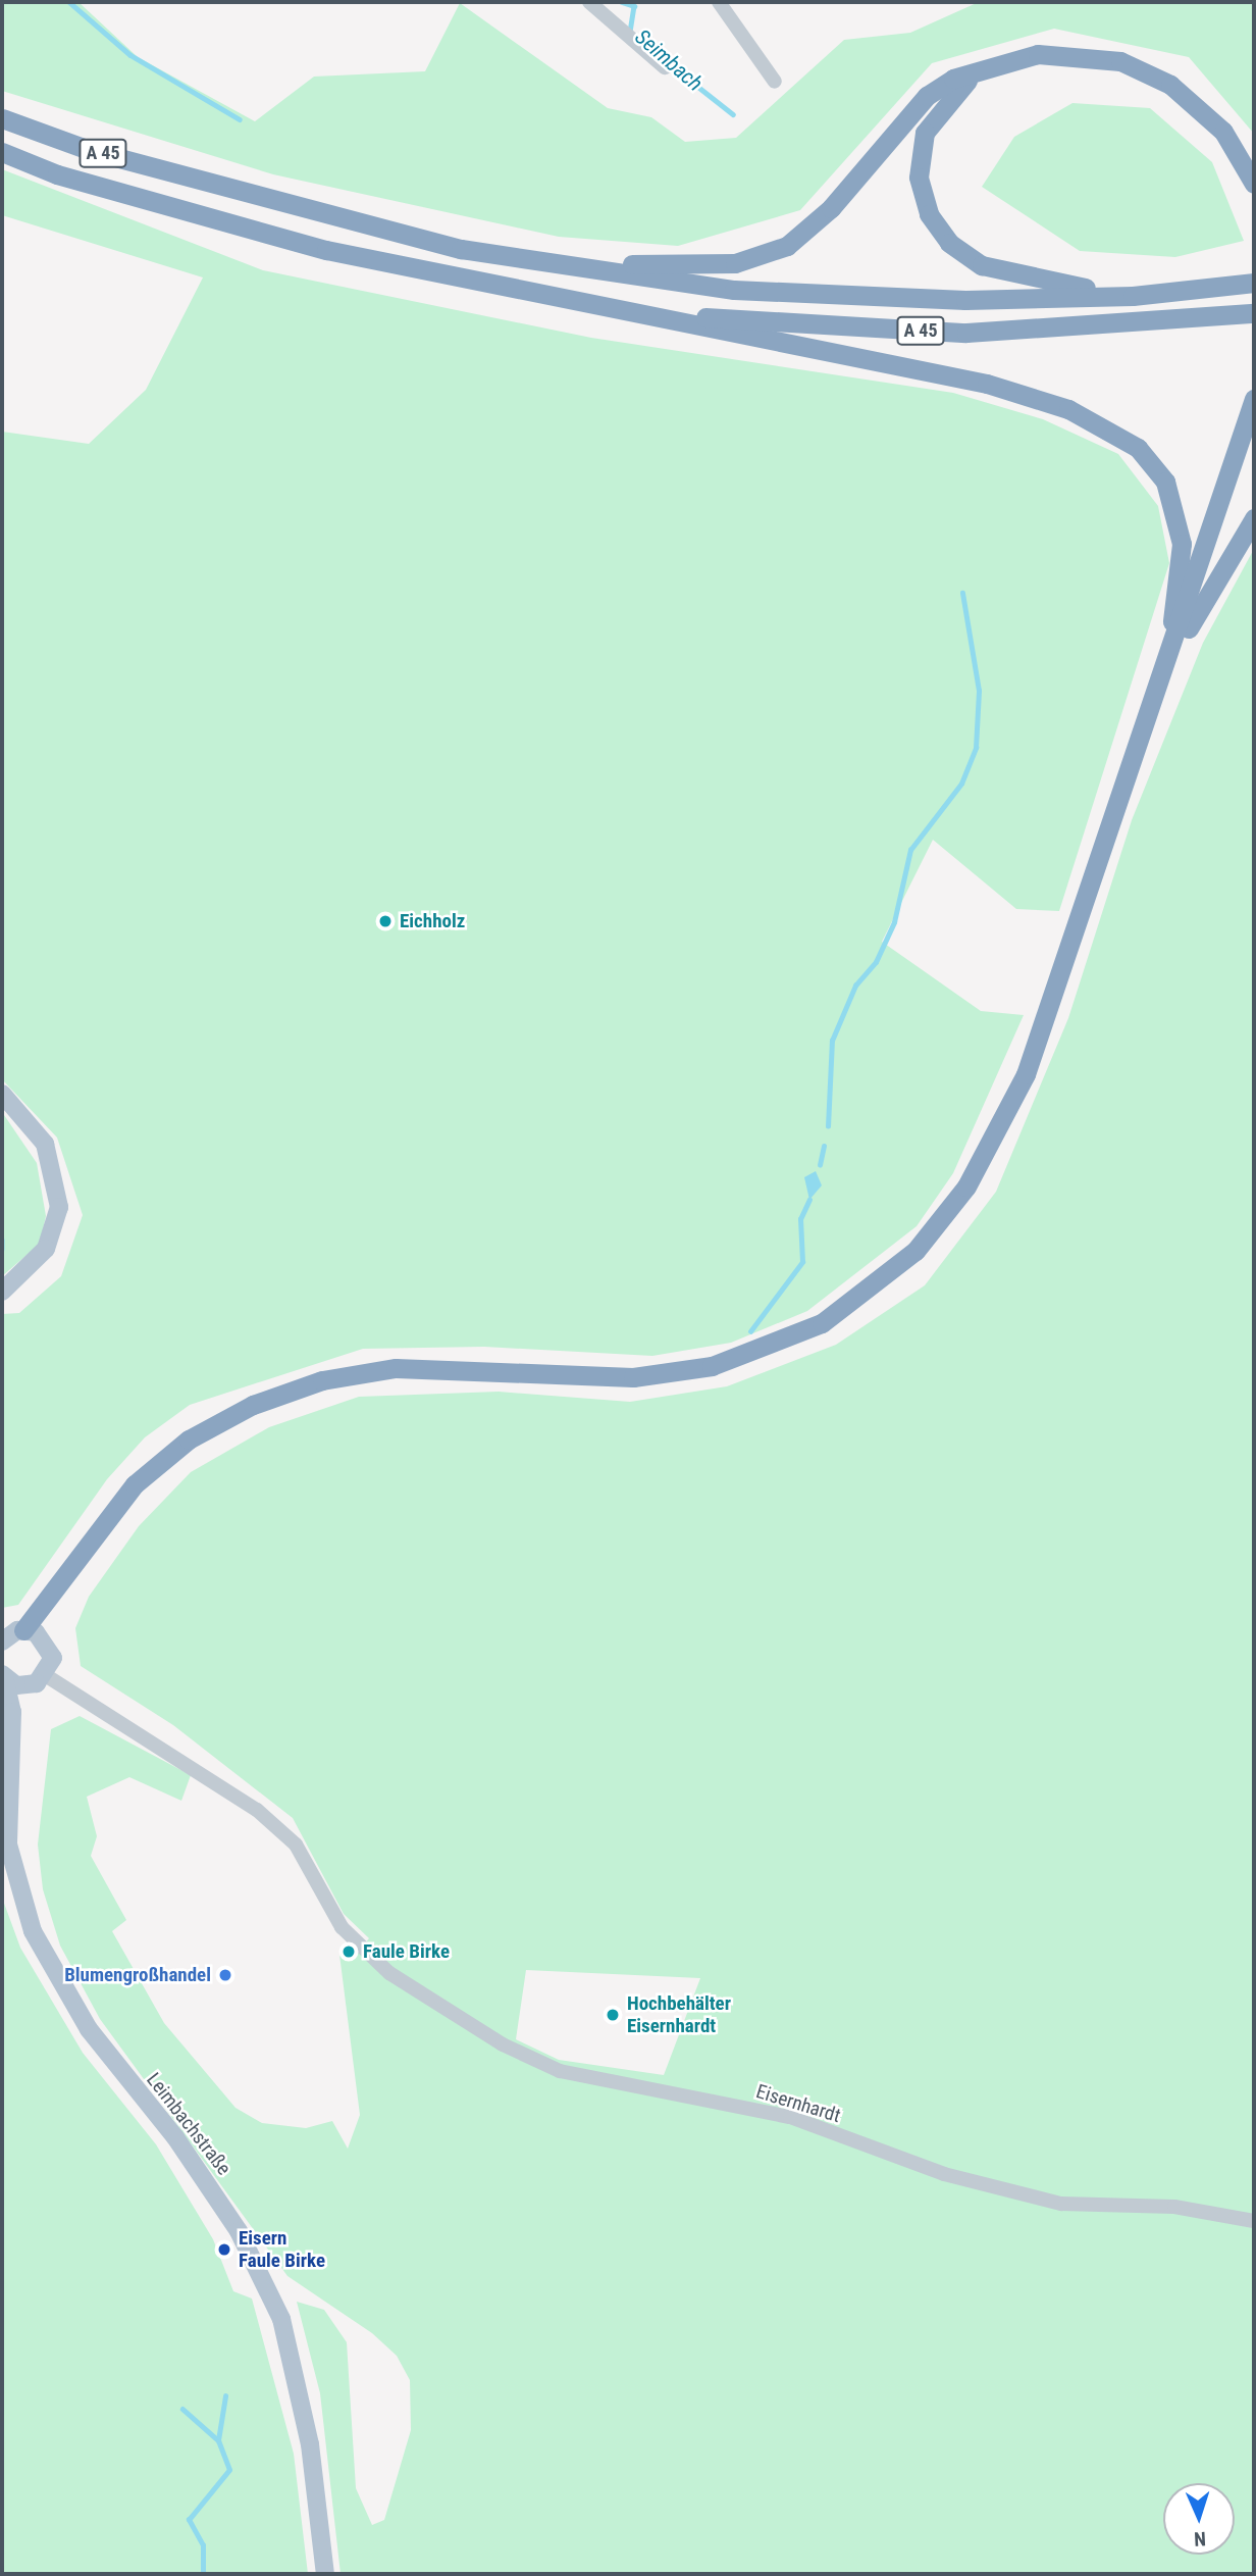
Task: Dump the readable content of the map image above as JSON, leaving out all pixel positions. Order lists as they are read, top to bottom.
{
  "streets": {
    "highway": ["A 45"],
    "main road": ["Leimbachstraße"],
    "street": ["Eisernhardt"]
  },
  "water": ["Seimbach"],
  "places": [
    "Eichholz",
    "Faule Birke",
    "Blumengroßhandel",
    "Hochbehälter Eisernhardt",
    "Eisern Faule Birke"
  ],
  "north": "bottom"
}
